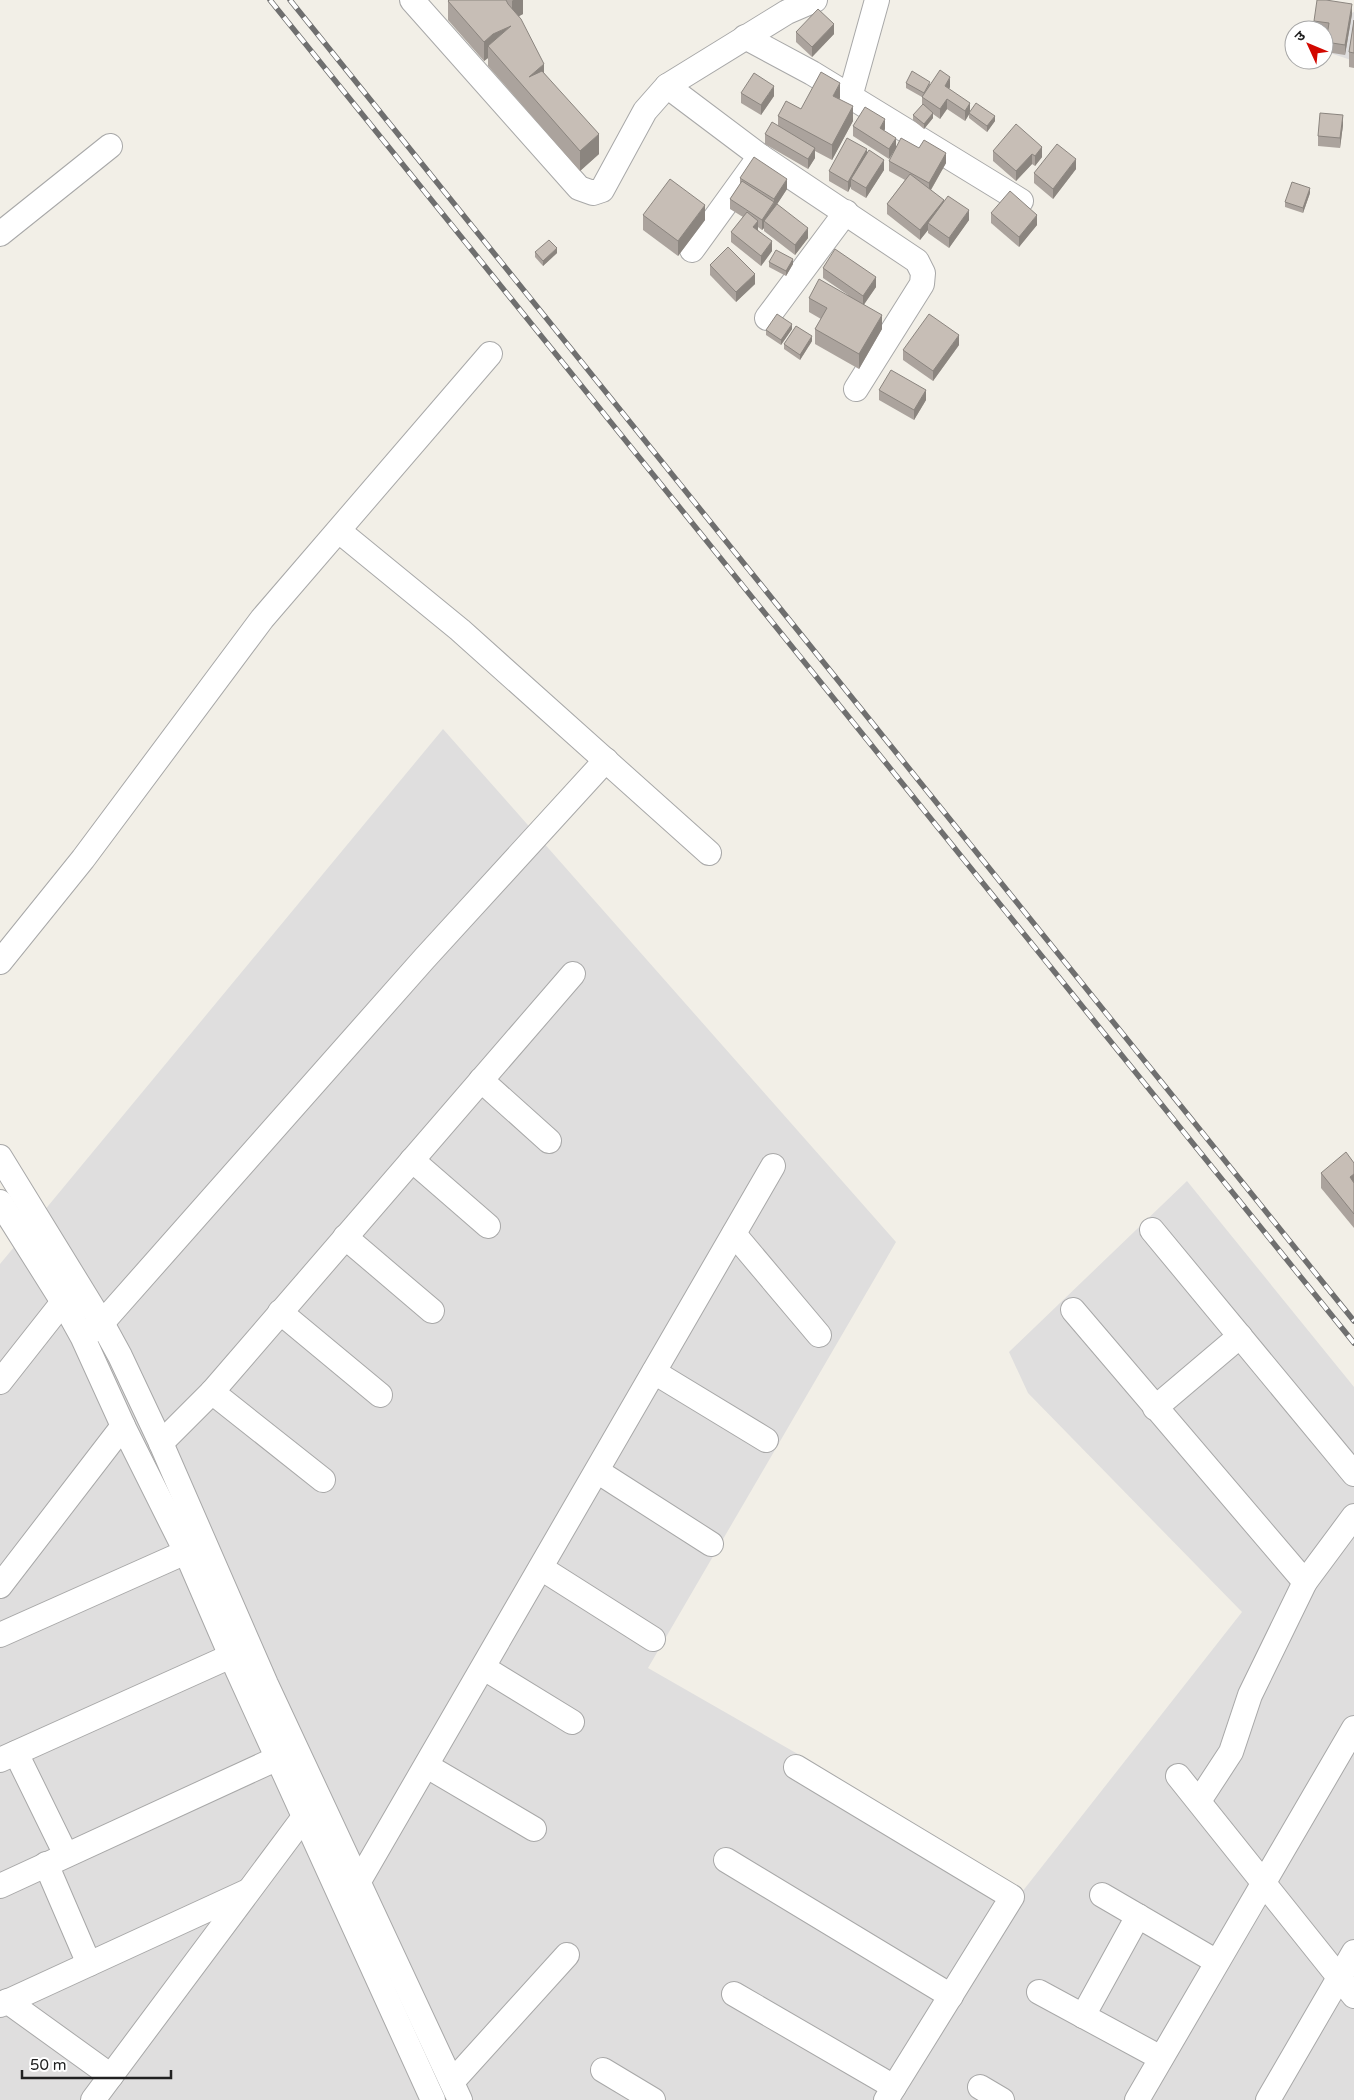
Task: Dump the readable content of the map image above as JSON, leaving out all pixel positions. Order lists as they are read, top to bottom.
{
  "scale_bar": "50 m",
  "north": "top left"
}
